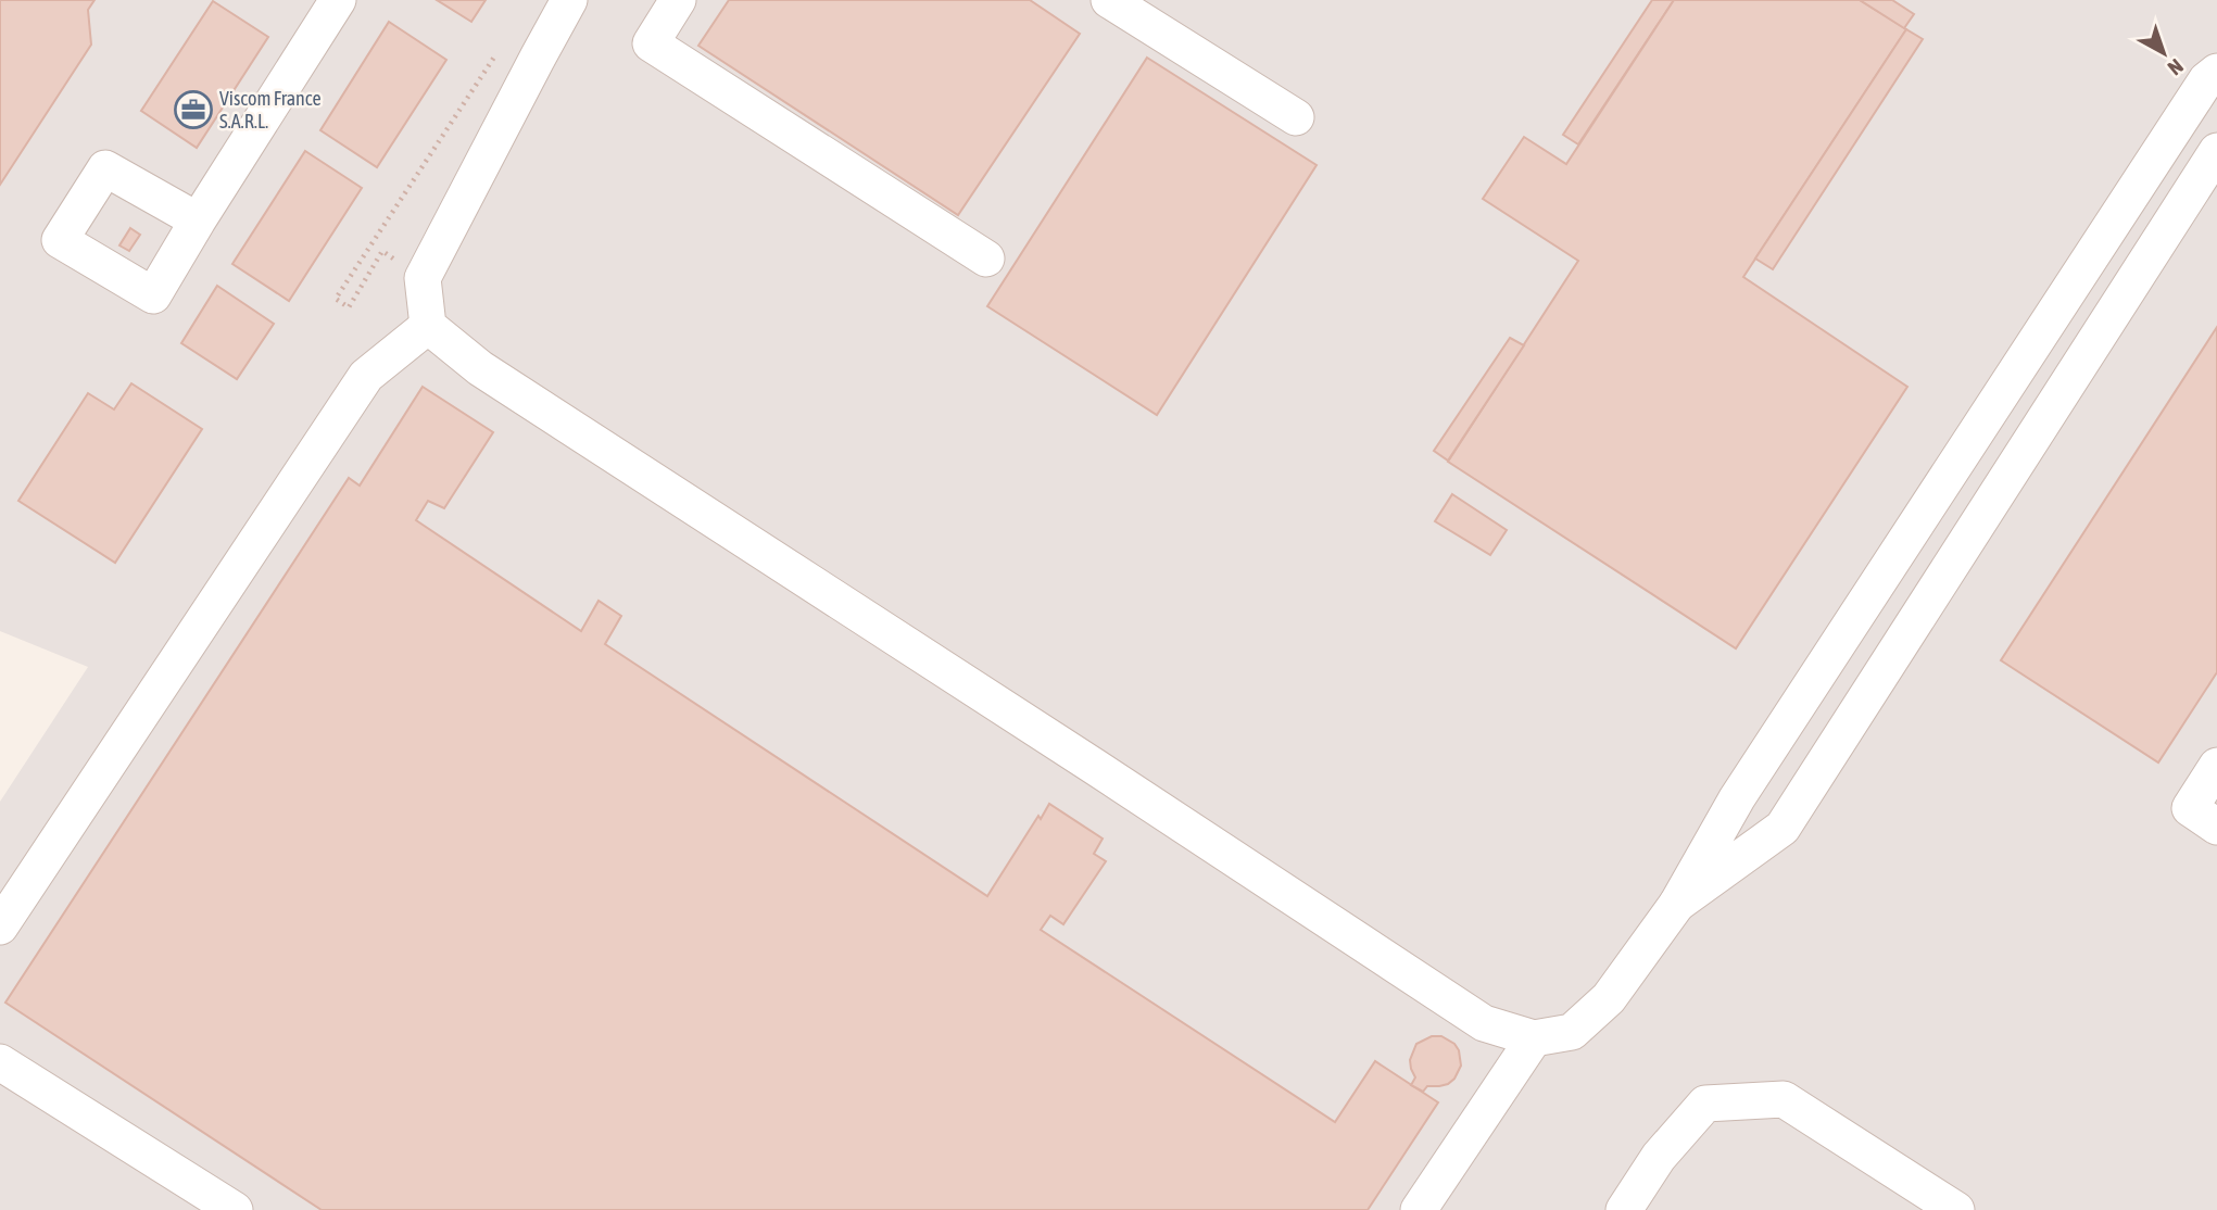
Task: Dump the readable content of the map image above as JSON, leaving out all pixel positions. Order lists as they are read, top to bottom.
{
  "places": {
    "office": ["Viscom France S.A.R.L."]
  },
  "north": "bottom right"
}
